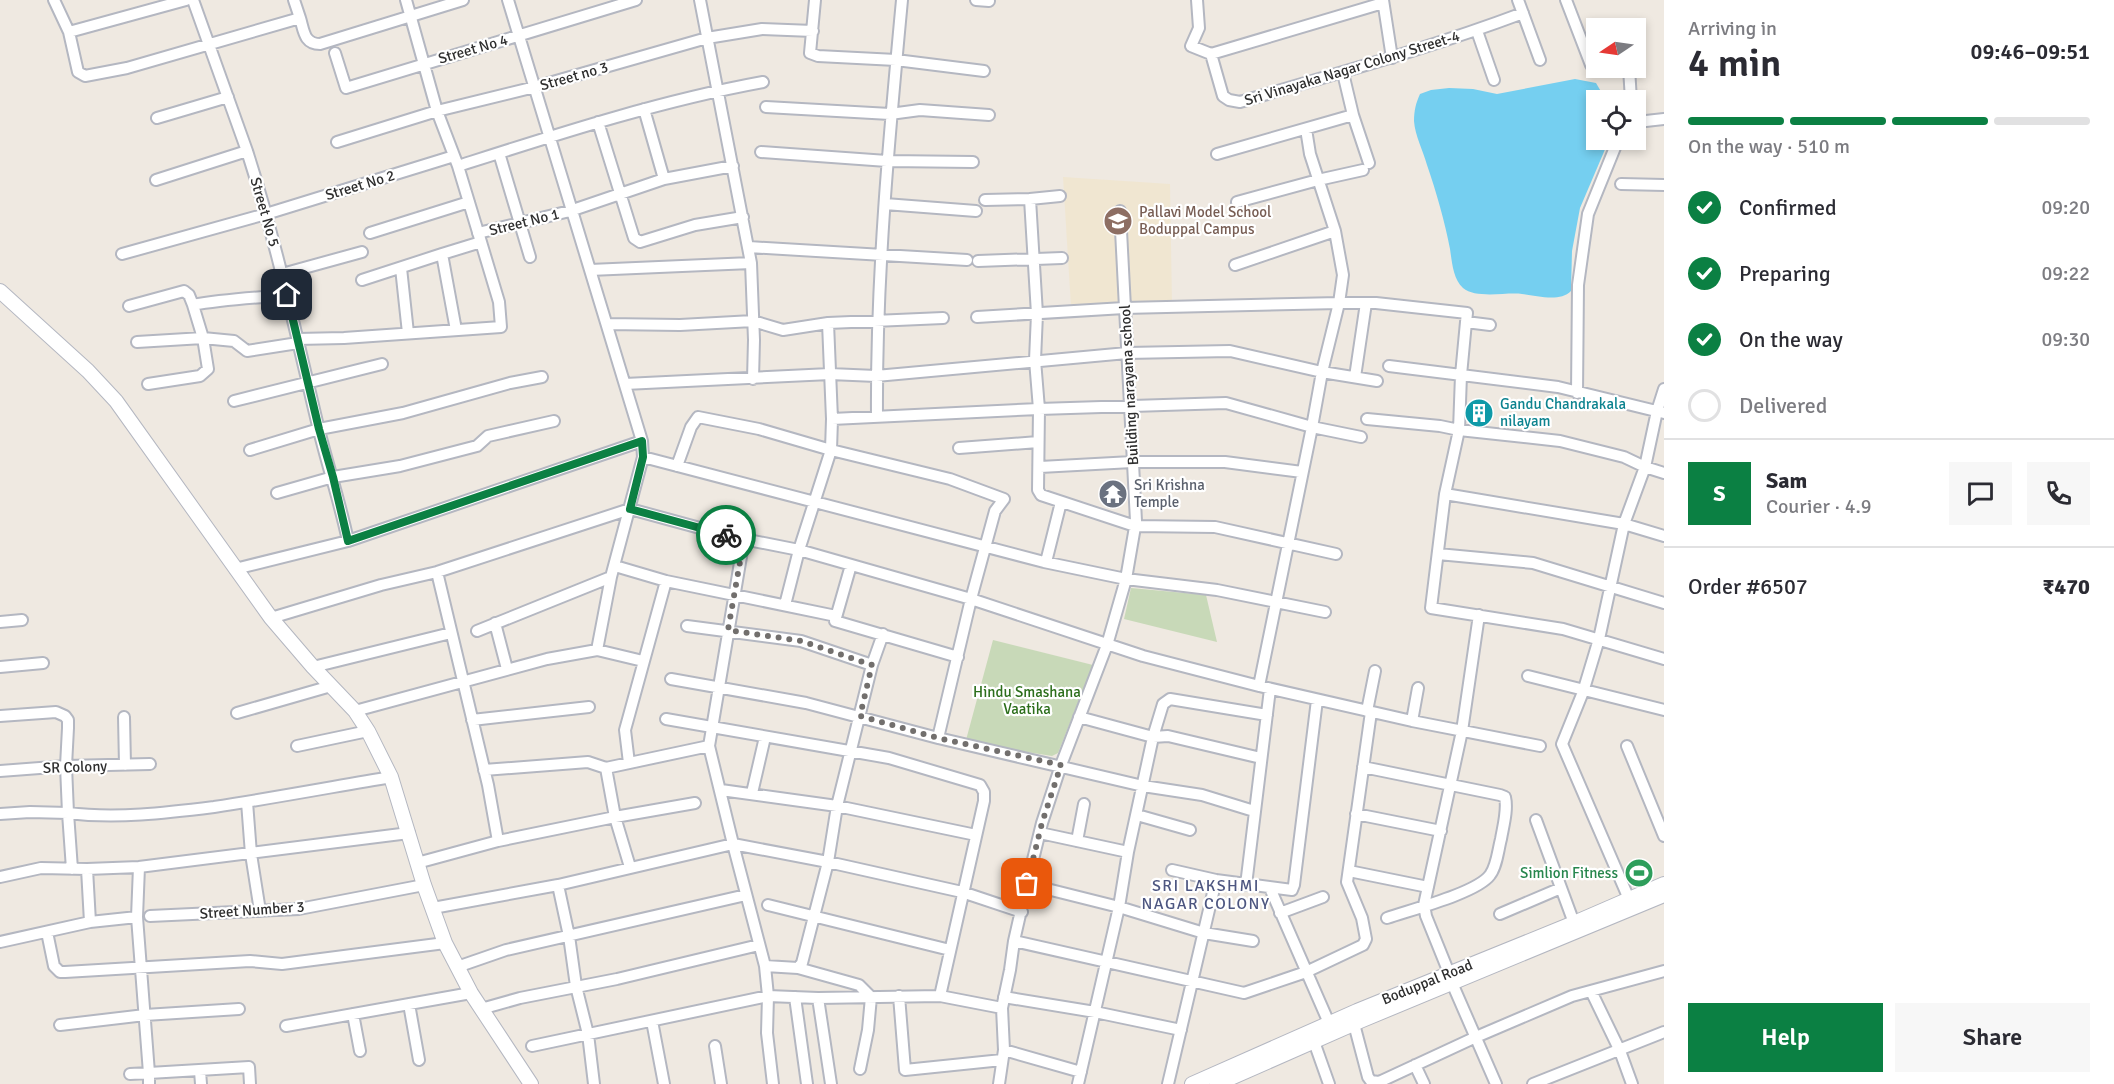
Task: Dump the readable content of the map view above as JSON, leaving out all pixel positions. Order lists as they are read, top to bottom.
{
  "streets": {
    "street": [
      "Street No 4",
      "Sri Vinayaka Nagar Colony Street-4",
      "Street no 3",
      "Street No 2",
      "Street No 5",
      "Street No 1",
      "Building narayana school",
      "SR Colony",
      "Street Number 3",
      "Boduppal Road"
    ]
  },
  "crossings": [
    ["Street No 2", "Street No 5"]
  ],
  "districts": ["SRI LAKSHMI NAGAR COLONY"],
  "parks": ["Hindu Smashana Vaatika"],
  "places": {
    "school or university": ["Pallavi Model School Boduppal Campus"],
    "building": ["Gandu Chandrakala nilayam"],
    "temple": ["Sri Krishna Temple"],
    "sports": ["Simlion Fitness"]
  },
  "north": "left",
  "page": {
    "heading": ["4 min", "Arriving in", "09:46–09:51"],
    "panel": [
      "Sam",
      "Courier · 4.9",
      "Order #6507",
      "₹470"
    ],
    "bar": "On the way · 510 m",
    "list": [
      ["Confirmed", "09:20"],
      ["Preparing", "09:22"],
      ["On the way", "09:30"],
      "Delivered"
    ],
    "round": "S",
    "buttons": ["Help", "Share"]
  }
}
